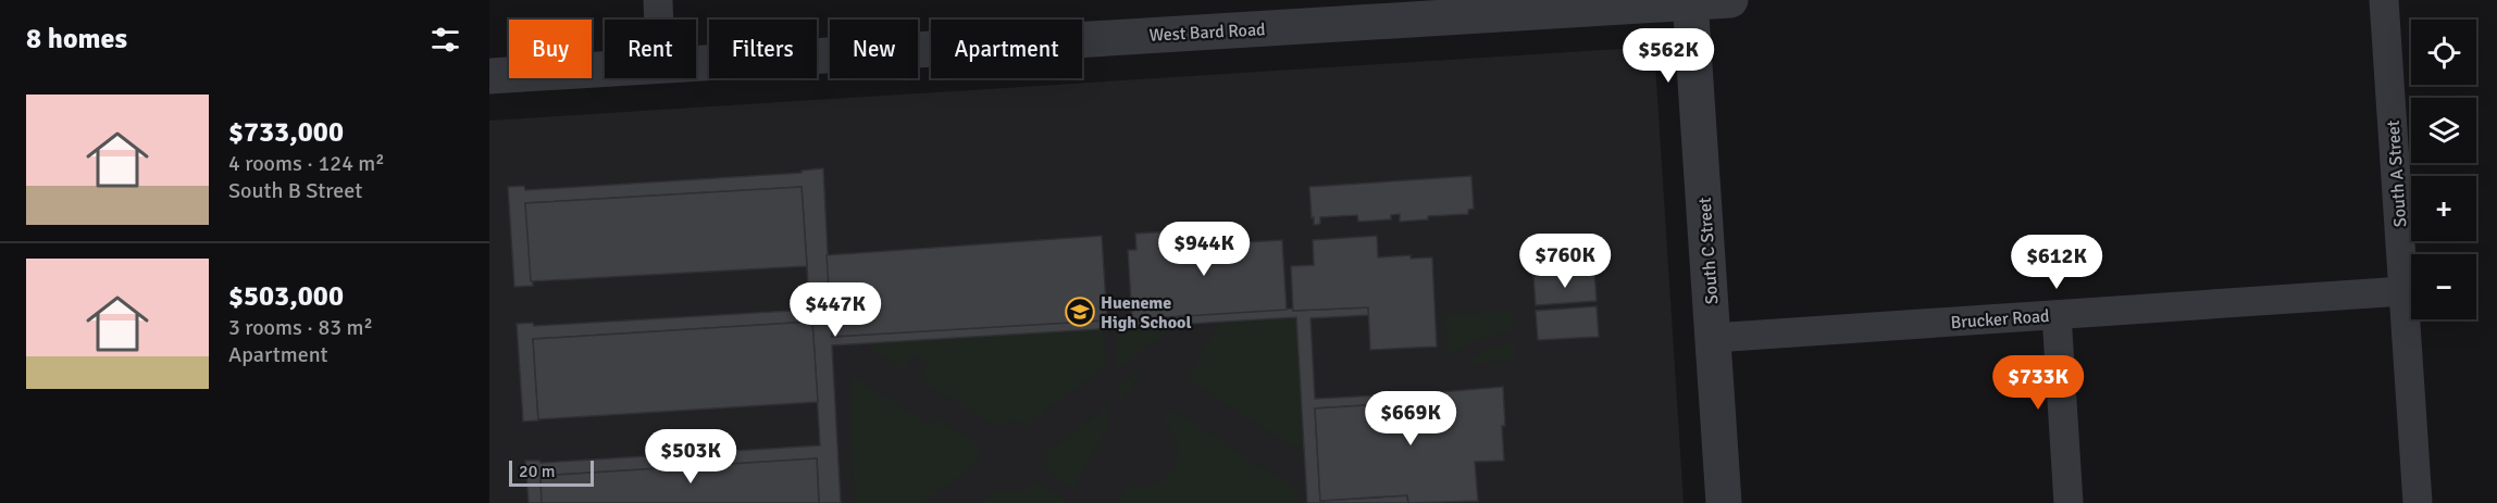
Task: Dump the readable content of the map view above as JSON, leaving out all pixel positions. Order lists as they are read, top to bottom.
{
  "streets": {
    "street": [
      "West Bard Road",
      "South A Street",
      "South C Street",
      "Brucker Road"
    ]
  },
  "crossings": [
    ["West Bard Road", "South C Street"],
    ["South A Street", "Brucker Road"],
    ["South C Street", "Brucker Road"]
  ],
  "places": {
    "school or university": ["Hueneme High School"]
  },
  "scale_bar": "20 m",
  "page": {
    "heading": "8 homes",
    "map_buttons": ["+", "−"],
    "chip": [
      "Buy",
      "Rent",
      "Filters",
      "New",
      "Apartment"
    ],
    "price": [
      "$562K",
      "$944K",
      "$760K",
      "$612K",
      "$447K",
      "$733K",
      "$669K",
      "$503K"
    ],
    "list": [
      {
        "name": "$733,000",
        "note": "4 rooms · 124 m² · South B Street"
      },
      {
        "name": "$503,000",
        "note": "3 rooms · 83 m² · Apartment"
      }
    ],
    "scale": "20 m"
  }
}
